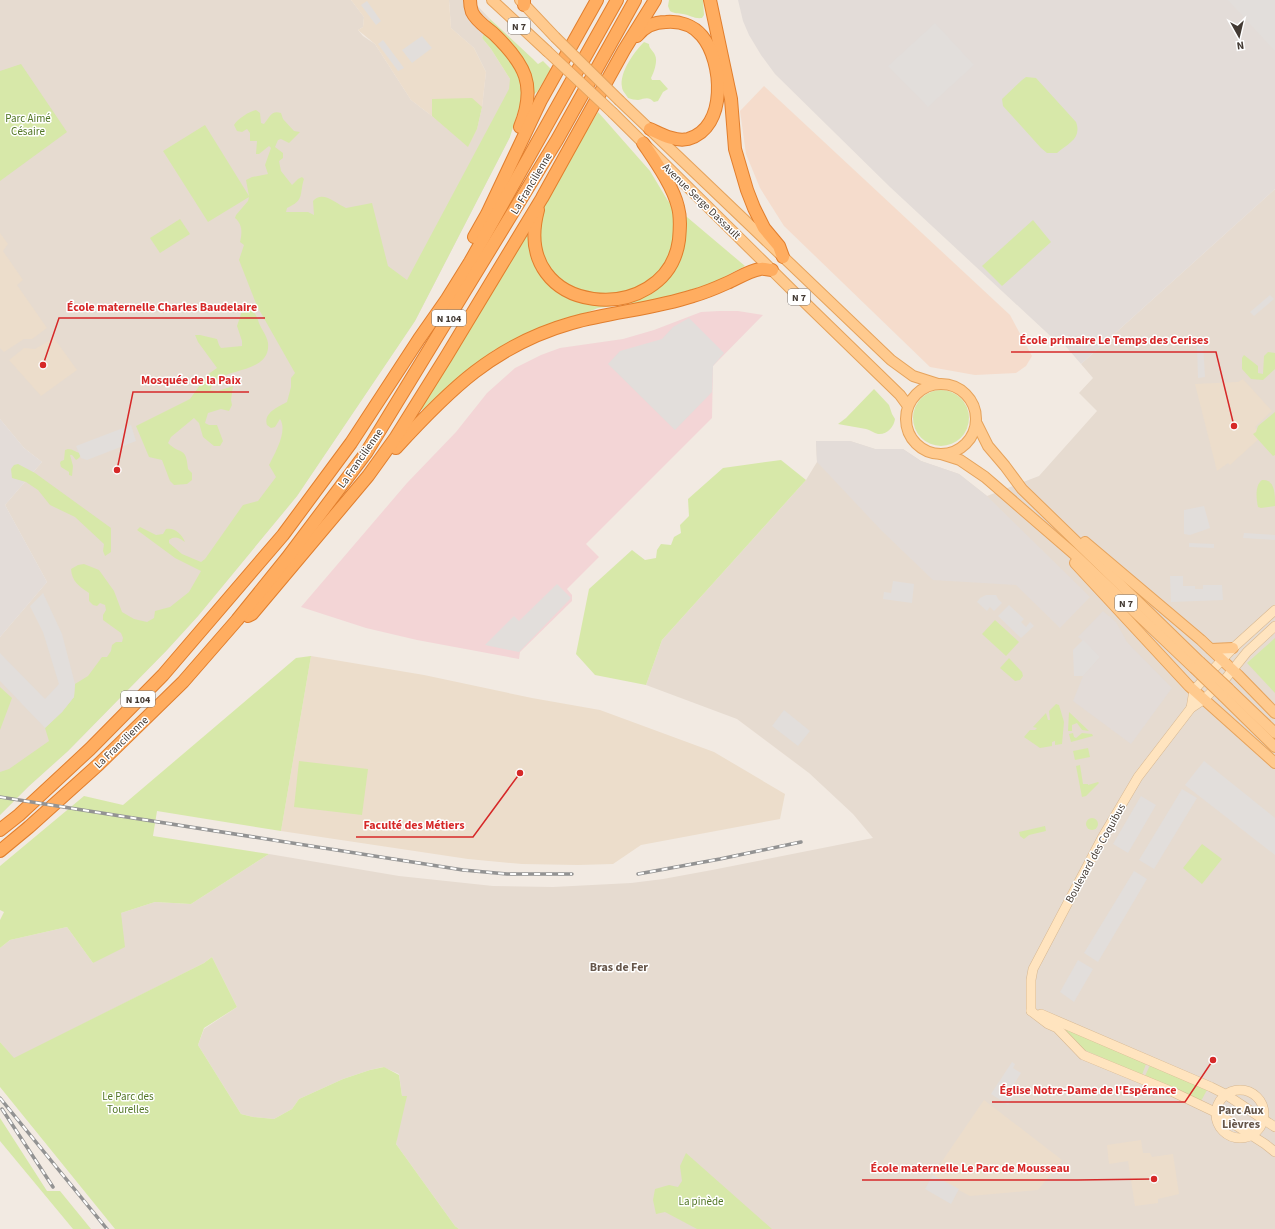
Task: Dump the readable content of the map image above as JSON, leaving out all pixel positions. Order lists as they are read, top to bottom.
{
  "streets": {
    "highway": ["La Francilienne", "N 104"],
    "main road": ["N 7", "Avenue Serge Dassault", "Boulevard des Coquibus"]
  },
  "crossings": [
    ["N 7", "Avenue Serge Dassault"]
  ],
  "districts": ["Bras de Fer", "Parc Aux Lièvres"],
  "parks": ["Parc Aimé Césaire", "Le Parc des Tourelles", "La pinède"],
  "places": [
    "École maternelle Charles Baudelaire",
    "École primaire Le Temps des Cerises",
    "Mosquée de la Paix",
    "Faculté des Métiers",
    "Église Notre-Dame de l'Espérance",
    "École maternelle Le Parc de Mousseau"
  ],
  "north": "bottom"
}
